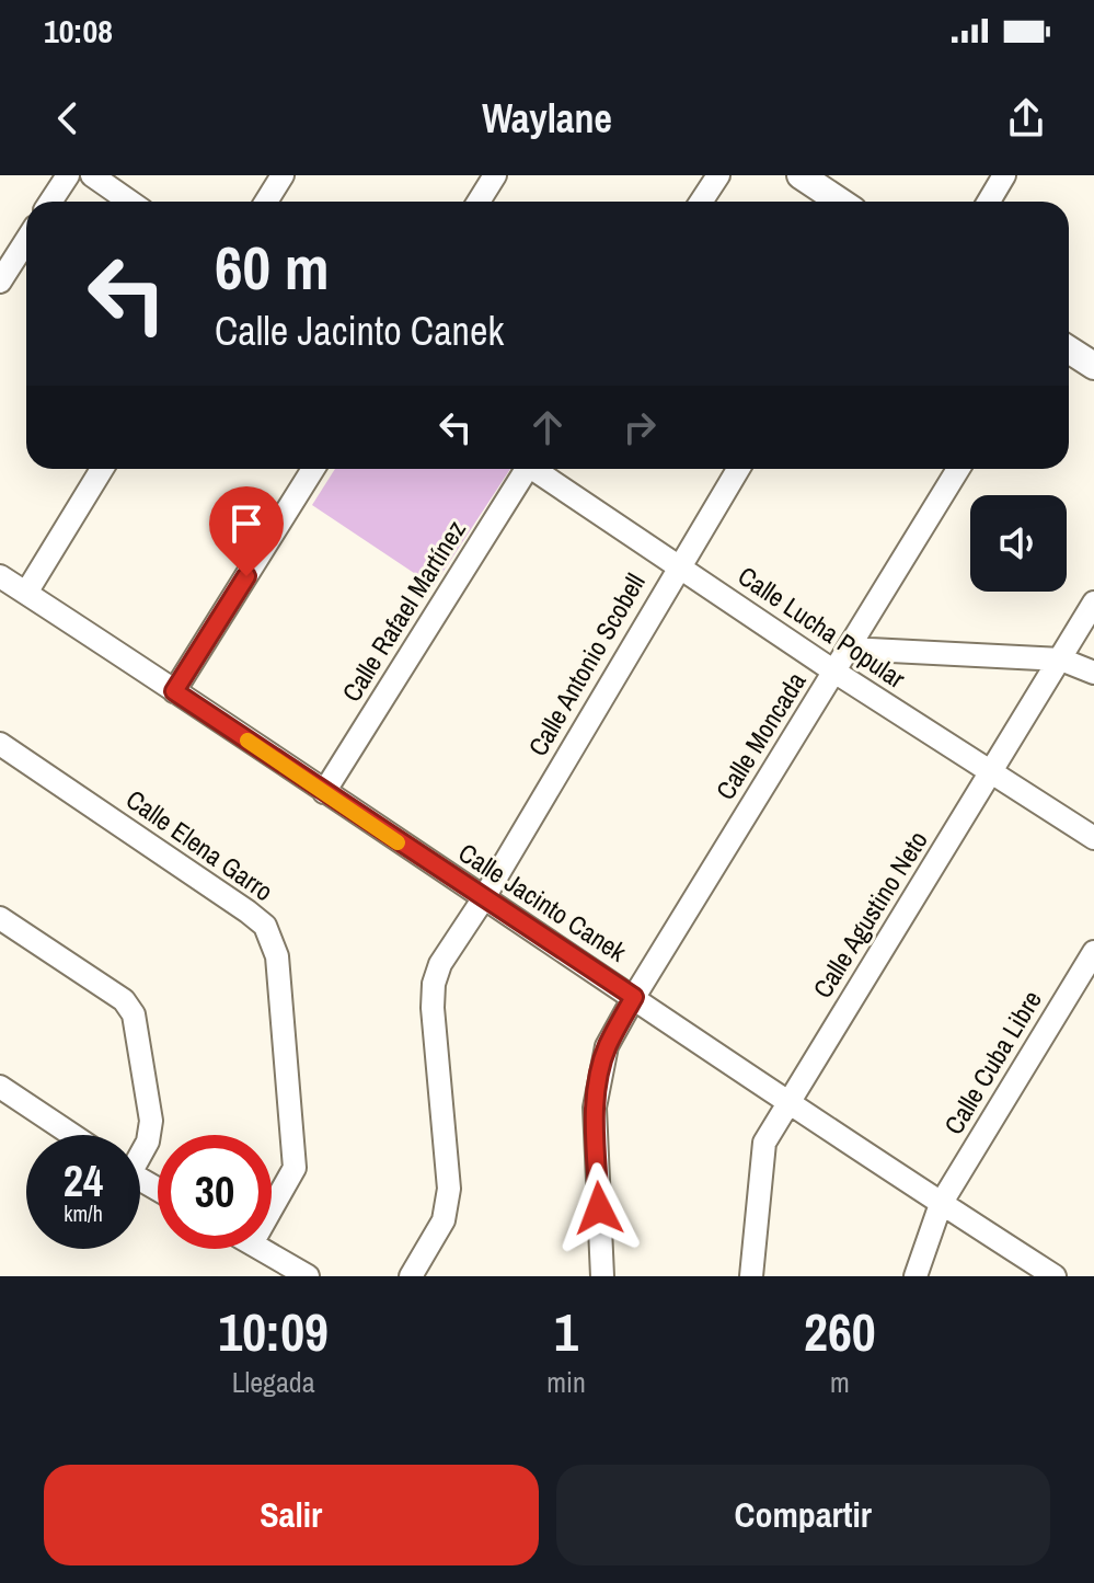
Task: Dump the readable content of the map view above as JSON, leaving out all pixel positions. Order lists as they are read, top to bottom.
{
  "streets": {
    "street": [
      "Calle Rafael Martínez",
      "Calle Lucha Popular",
      "Calle Antonio Scobell",
      "Calle Moncada",
      "Calle Elena Garro",
      "Calle Jacinto Canek",
      "Calle Agustino Neto",
      "Calle Cuba Libre"
    ]
  },
  "crossings": [
    ["Calle Rafael Martínez", "Calle Jacinto Canek"],
    ["Calle Lucha Popular", "Calle Antonio Scobell"],
    ["Calle Lucha Popular", "Calle Moncada"],
    ["Calle Lucha Popular", "Calle Agustino Neto"],
    ["Calle Antonio Scobell", "Calle Jacinto Canek"],
    ["Calle Moncada", "Calle Jacinto Canek"],
    ["Calle Jacinto Canek", "Calle Agustino Neto"],
    ["Calle Jacinto Canek", "Calle Cuba Libre"]
  ],
  "page": {
    "status": "10:08",
    "header": "Waylane",
    "turn": ["60 m", "Calle Jacinto Canek"],
    "speed": "24 km/h",
    "limit": "30",
    "eta": [
      "10:09",
      "Llegada",
      "1",
      "min",
      "260",
      "m"
    ],
    "buttons": ["Salir", "Compartir"]
  }
}
